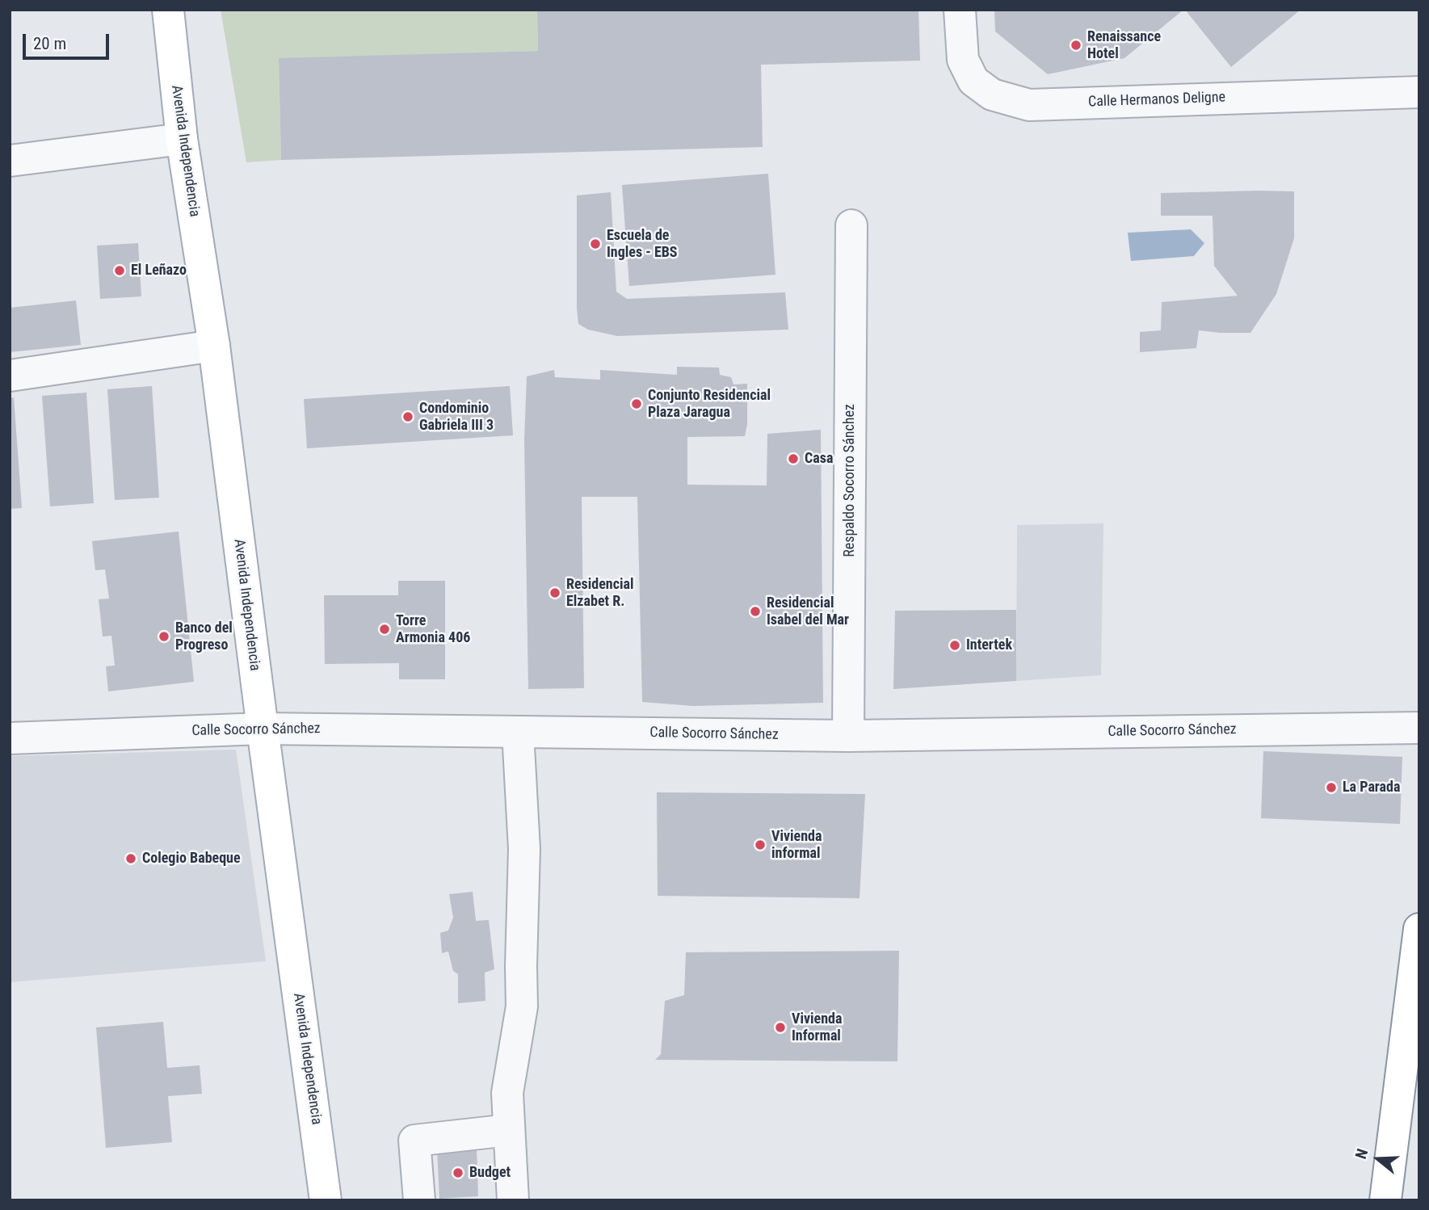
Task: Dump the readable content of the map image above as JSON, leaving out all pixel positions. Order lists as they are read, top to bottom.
{
  "streets": {
    "main road": ["Avenida Independencia"],
    "street": ["Calle Hermanos Deligne", "Respaldo Socorro Sánchez", "Calle Socorro Sánchez"]
  },
  "crossings": [
    ["Avenida Independencia", "Calle Socorro Sánchez"],
    ["Respaldo Socorro Sánchez", "Calle Socorro Sánchez"]
  ],
  "places": [
    "Renaissance Hotel",
    "Escuela de Ingles - EBS",
    "El Leñazo",
    "Conjunto Residencial Plaza Jaragua",
    "Condominio Gabriela III 3",
    "Casa",
    "Residencial Elzabet R.",
    "Residencial Isabel del Mar",
    "Torre Armonia 406",
    "Banco del Progreso",
    "Intertek",
    "La Parada",
    "Vivienda informal",
    "Colegio Babeque",
    "Vivienda Informal",
    "Budget"
  ],
  "scale_bar": "20 m",
  "north": "left"
}
